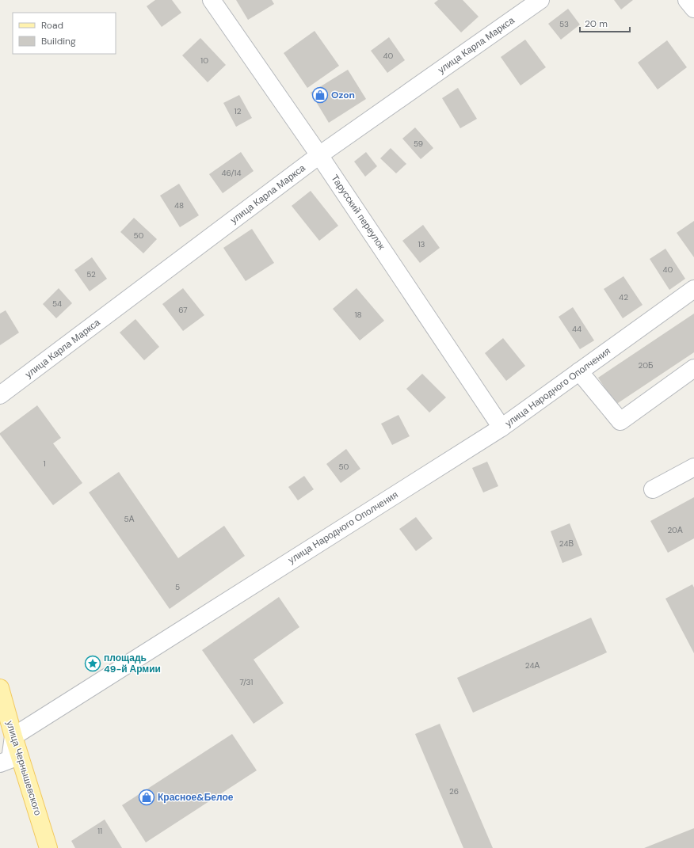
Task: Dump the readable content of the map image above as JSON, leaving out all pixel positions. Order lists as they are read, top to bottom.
{
  "streets": {
    "main road": ["улица Чернышевского"],
    "street": ["улица Карла Маркса", "Тарусский переулок", "улица Народного Ополчения"]
  },
  "crossings": [
    ["улица Карла Маркса", "Тарусский переулок"],
    ["Тарусский переулок", "улица Народного Ополчения"],
    ["улица Народного Ополчения", "улица Чернышевского"]
  ],
  "places": {
    "shop": ["Ozon", "Красное&Белое"],
    "place": ["площадь 49-й Армии"]
  },
  "house_numbers": [
    "53",
    "40",
    "10",
    "12",
    "59",
    "46/14",
    "48",
    "50",
    "13",
    "40",
    "52",
    "42",
    "54",
    "67",
    "18",
    "44",
    "20Б",
    "1",
    "50",
    "5А",
    "20А",
    "24В",
    "5",
    "24А",
    "7/31",
    "26",
    "11"
  ],
  "legend": ["Road", "Building"],
  "scale_bar": "20 m"
}
